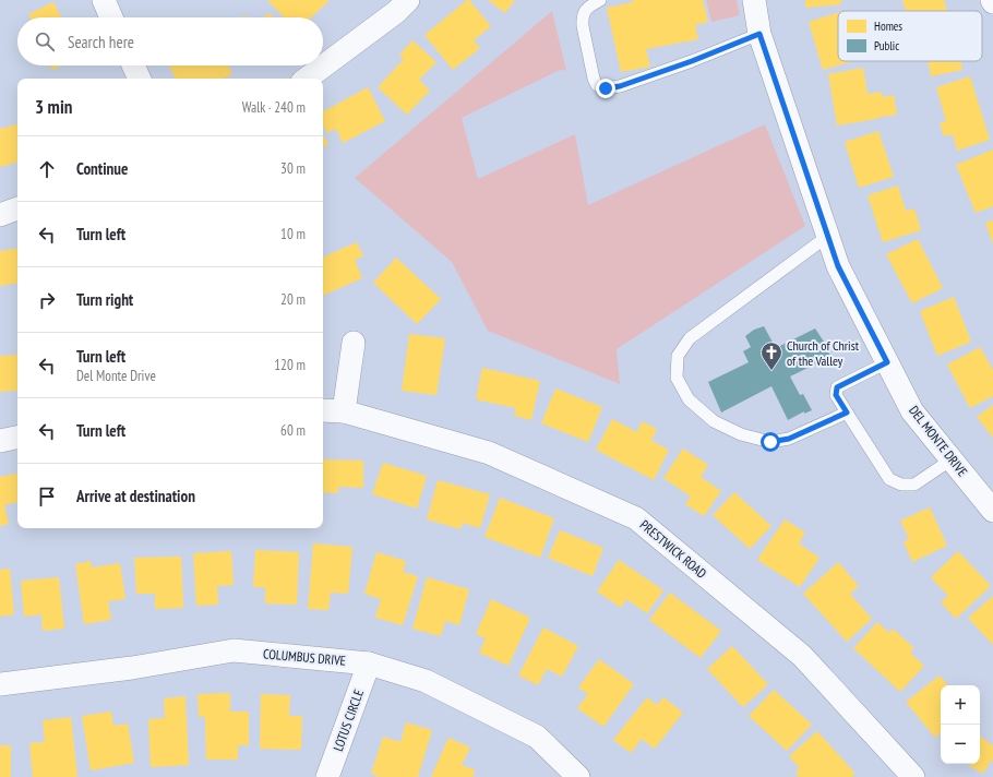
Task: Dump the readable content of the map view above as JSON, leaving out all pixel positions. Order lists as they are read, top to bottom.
{
  "streets": {
    "street": [
      "DEL MONTE DRIVE",
      "PRESTWICK ROAD",
      "COLUMBUS DRIVE",
      "LOTUS CIRCLE"
    ]
  },
  "crossings": [
    ["COLUMBUS DRIVE", "LOTUS CIRCLE"]
  ],
  "places": {
    "church": ["Church of Christ of the Valley"]
  },
  "legend": ["Homes", "Public"],
  "page": {
    "search": "Search here",
    "heading": ["3 min", "Walk · 240 m"],
    "list": [
      ["Continue", "30 m"],
      ["Turn left", "10 m"],
      ["Turn right", "20 m"],
      ["Turn left", "Del Monte Drive", "120 m"],
      ["Turn left", "60 m"],
      "Arrive at destination"
    ],
    "map_buttons": ["+", "−"]
  }
}
